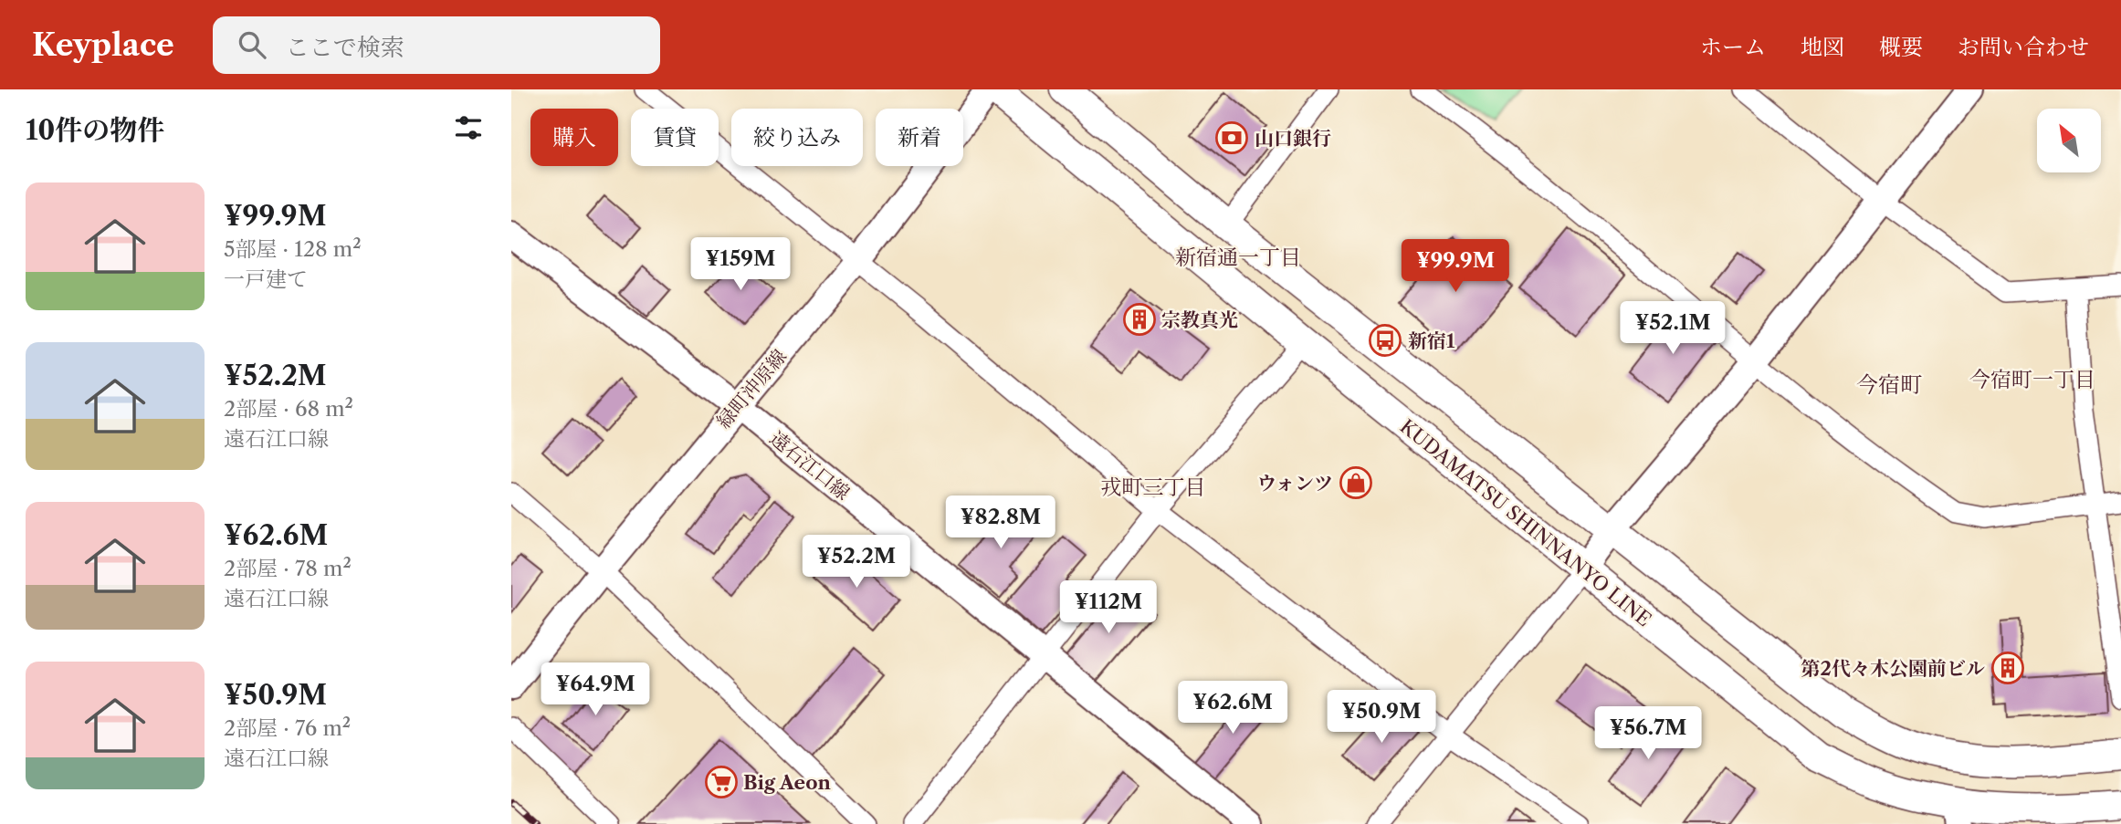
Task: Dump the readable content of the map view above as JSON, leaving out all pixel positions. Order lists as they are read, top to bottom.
{
  "streets": {
    "main road": ["KUDAMATSU SHINNANYO LINE"],
    "street": ["緑町沖原線", "遠石江口線"]
  },
  "crossings": [
    ["緑町沖原線", "遠石江口線"]
  ],
  "districts": [
    "新宿通一丁目",
    "今宿町一丁目",
    "今宿町",
    "戎町三丁目"
  ],
  "places": {
    "bank": ["山口銀行"],
    "building": ["宗教真光", "第2代々木公園前ビル"],
    "bus stop": ["新宿1"],
    "shop": ["ウォンツ"],
    "supermarket": ["Big Aeon"]
  },
  "north": "top left",
  "page": {
    "header": "Keyplace",
    "search": "ここで検索",
    "nav": [
      "ホーム",
      "地図",
      "概要",
      "お問い合わせ"
    ],
    "heading": "10件の物件",
    "chip": [
      "購入",
      "賃貸",
      "絞り込み",
      "新着"
    ],
    "list": [
      {
        "name": "¥99.9M",
        "note": "5部屋 · 128 m² · 一戸建て"
      },
      {
        "name": "¥52.2M",
        "note": "2部屋 · 68 m² · 遠石江口線"
      },
      {
        "name": "¥62.6M",
        "note": "2部屋 · 78 m² · 遠石江口線"
      },
      {
        "name": "¥50.9M",
        "note": "2部屋 · 76 m² · 遠石江口線"
      }
    ],
    "price": [
      "¥159M",
      "¥99.9M",
      "¥52.1M",
      "¥82.8M",
      "¥52.2M",
      "¥112M",
      "¥64.9M",
      "¥62.6M",
      "¥50.9M",
      "¥56.7M"
    ]
  }
}
